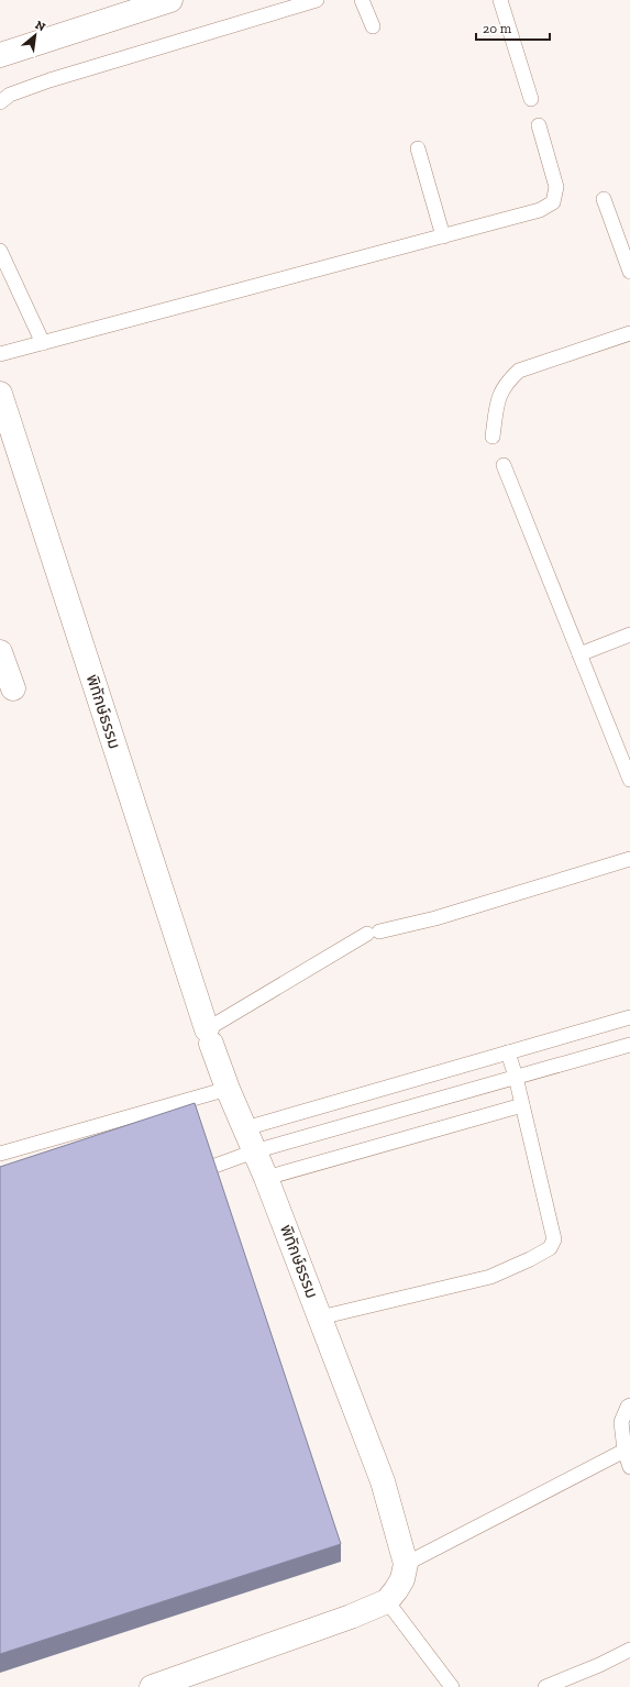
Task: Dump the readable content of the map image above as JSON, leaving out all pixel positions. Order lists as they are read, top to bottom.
{
  "streets": {
    "street": ["พิทักษ์ธรรม"]
  },
  "scale_bar": "20 m",
  "north": "top right"
}
